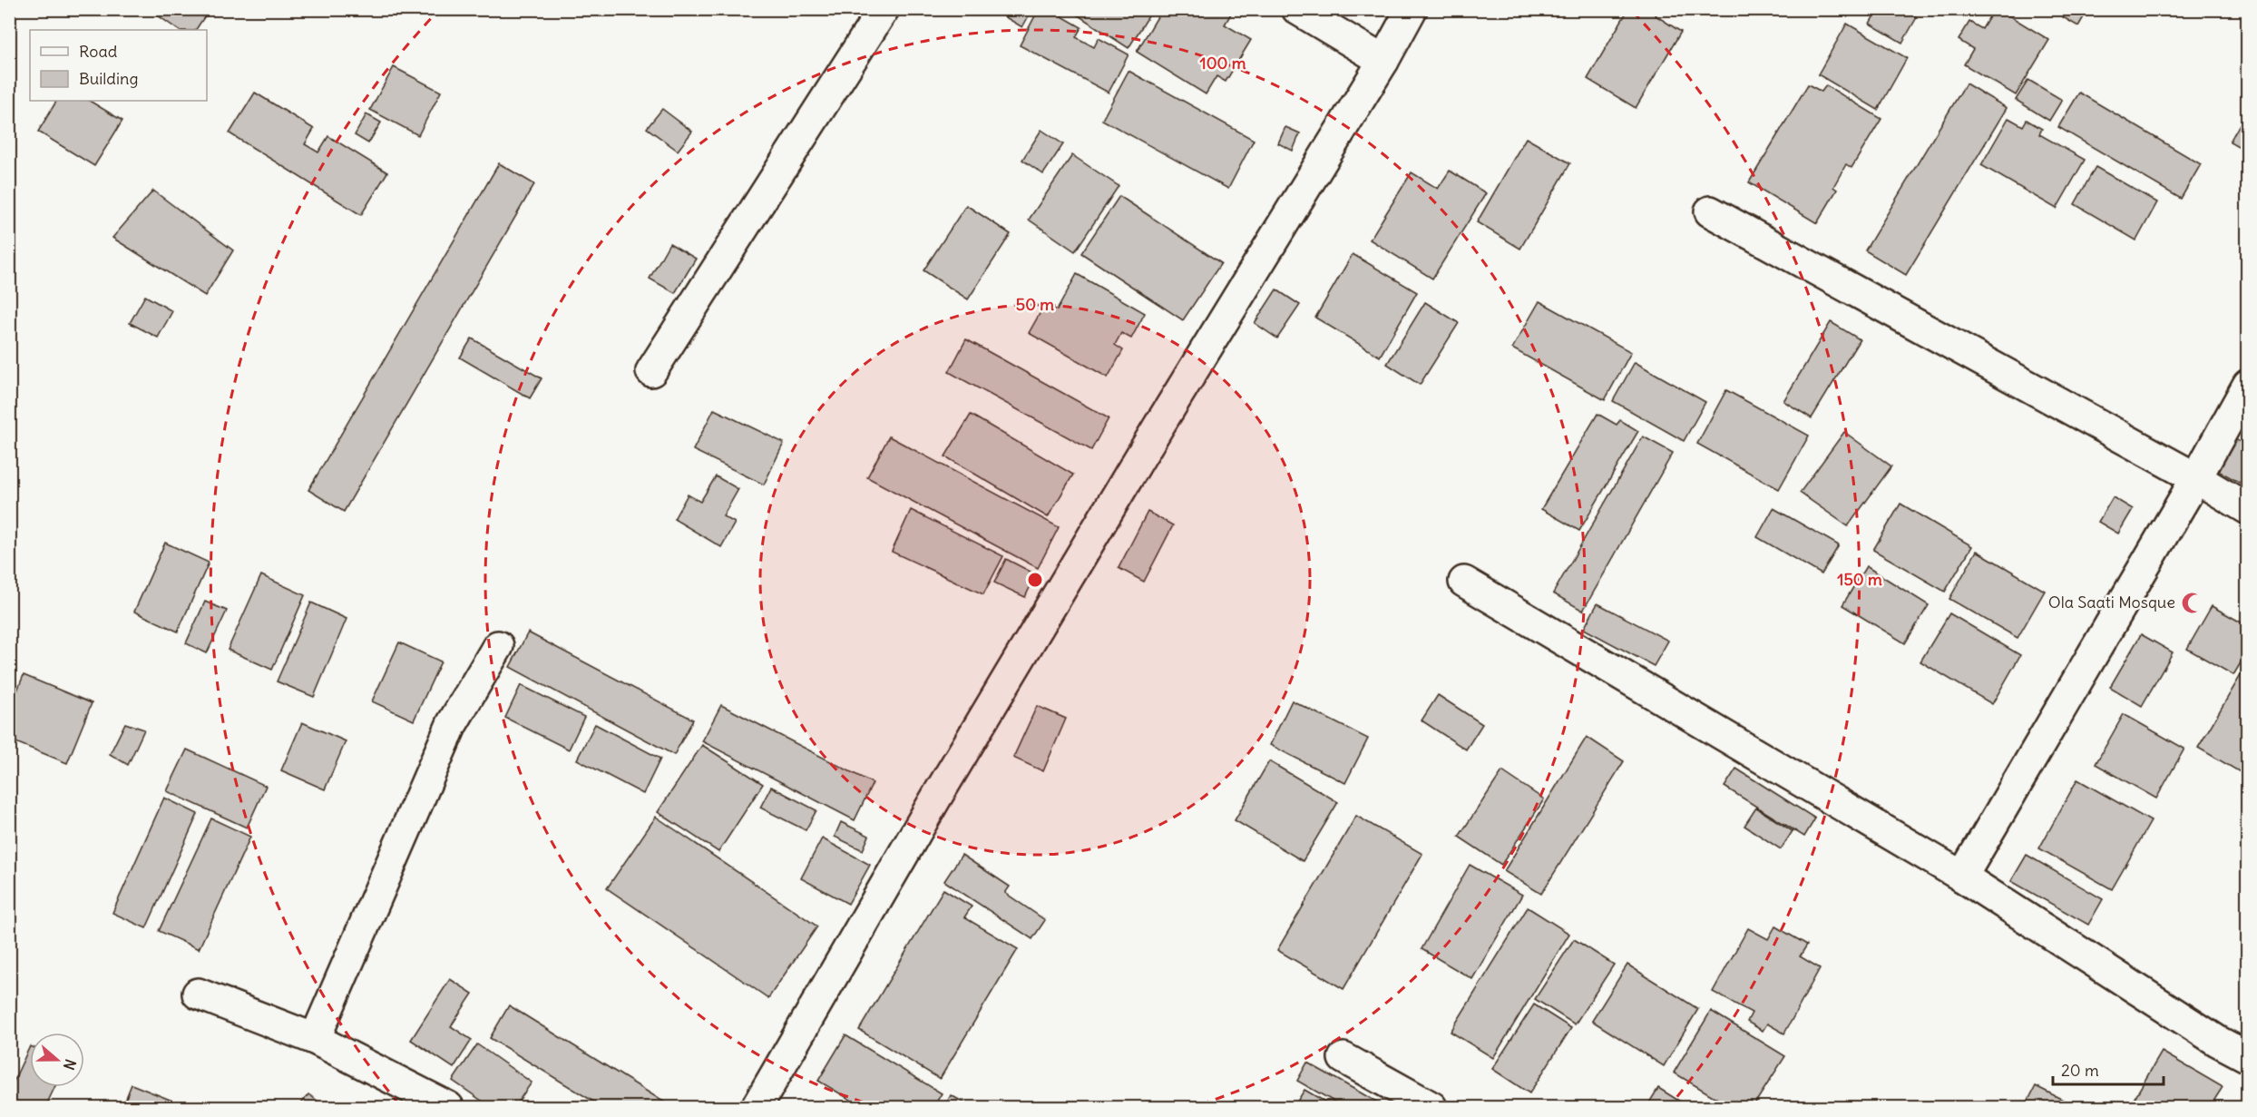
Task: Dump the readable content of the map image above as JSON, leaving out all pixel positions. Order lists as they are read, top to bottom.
{
  "places": {
    "mosque": ["Ola Saati Mosque"]
  },
  "legend": ["Road", "Building"],
  "scale_bar": "20 m",
  "north": "right",
  "rings": ["100 m", "50 m", "150 m"]
}
